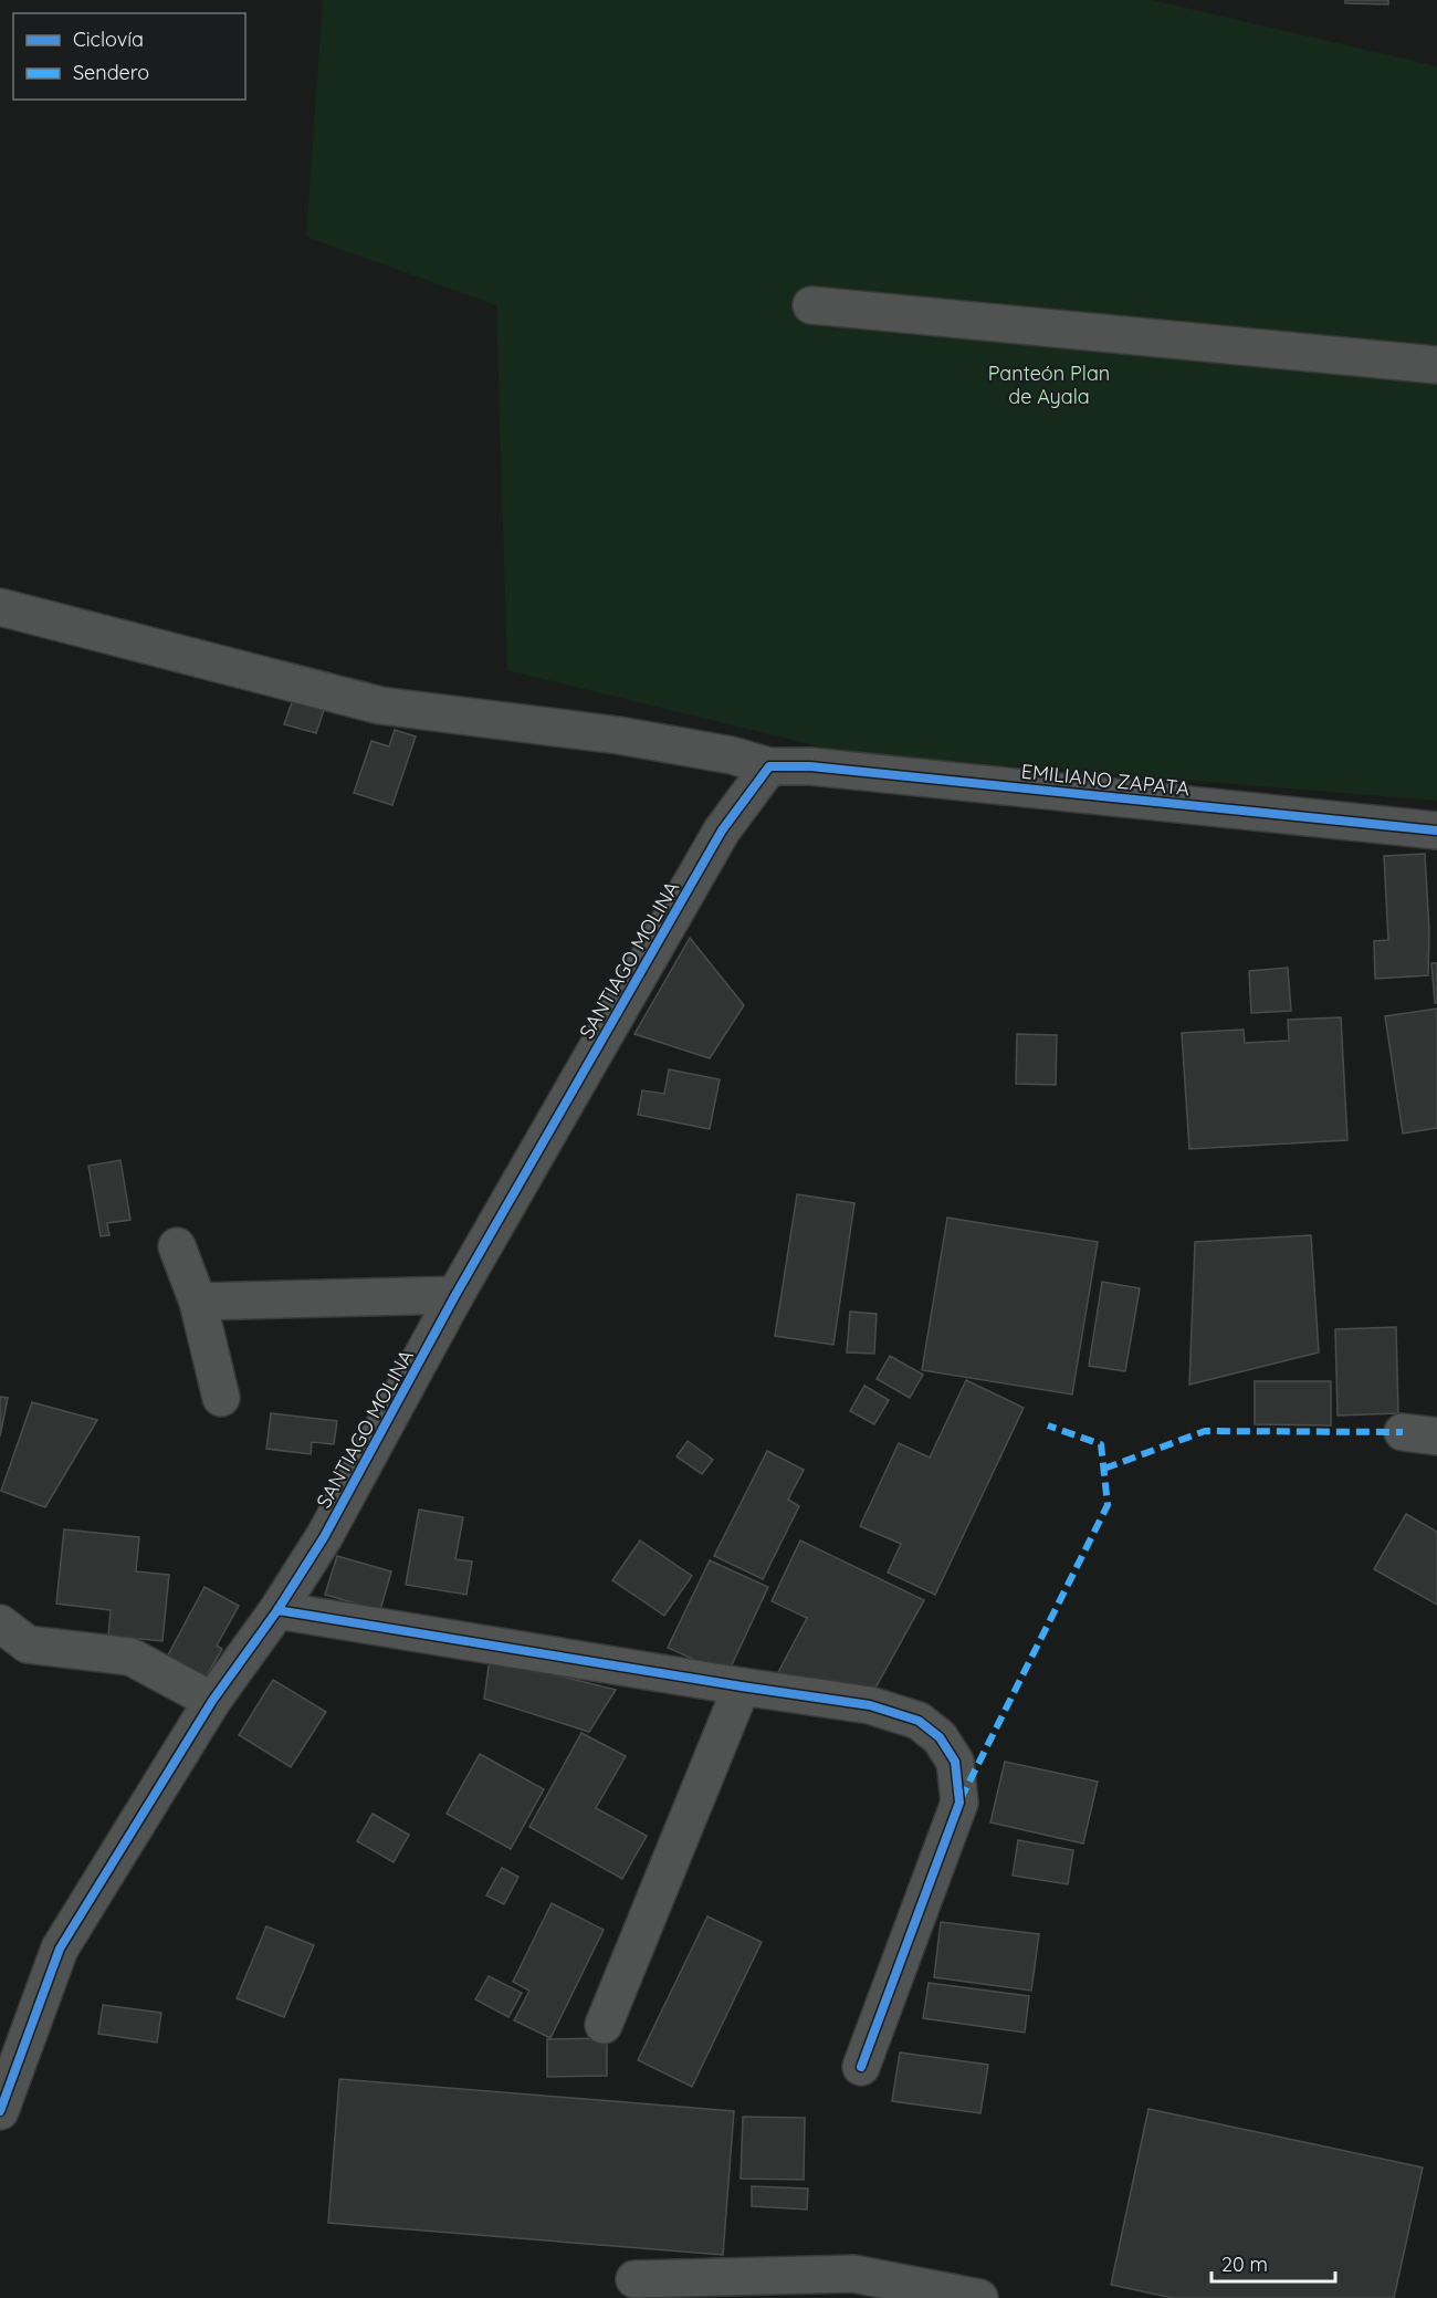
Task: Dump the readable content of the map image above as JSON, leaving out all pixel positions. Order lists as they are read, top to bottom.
{
  "streets": {
    "street": ["EMILIANO ZAPATA", "SANTIAGO MOLINA"]
  },
  "crossings": [
    ["EMILIANO ZAPATA", "SANTIAGO MOLINA"]
  ],
  "parks": ["Panteón Plan de Ayala"],
  "legend": ["Ciclovía", "Sendero"],
  "scale_bar": "20 m"
}
